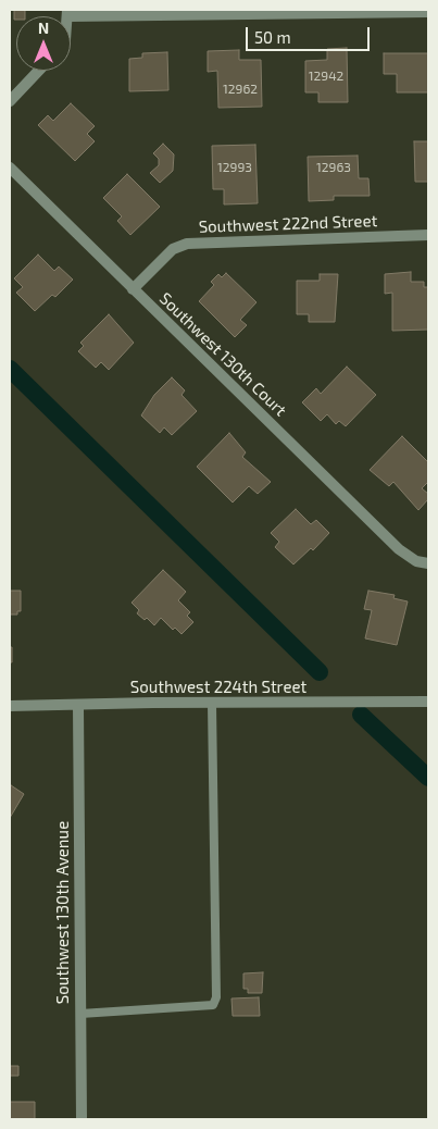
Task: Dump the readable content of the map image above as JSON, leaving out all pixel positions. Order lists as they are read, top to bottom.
{
  "streets": {
    "street": [
      "Southwest 222nd Street",
      "Southwest 130th Court",
      "Southwest 224th Street",
      "Southwest 130th Avenue"
    ]
  },
  "crossings": [
    ["Southwest 222nd Street", "Southwest 130th Court"],
    ["Southwest 224th Street", "Southwest 130th Avenue"]
  ],
  "house_numbers": [
    "12942",
    "12962",
    "12993",
    "12963"
  ],
  "scale_bar": "50 m",
  "north": "top"
}
